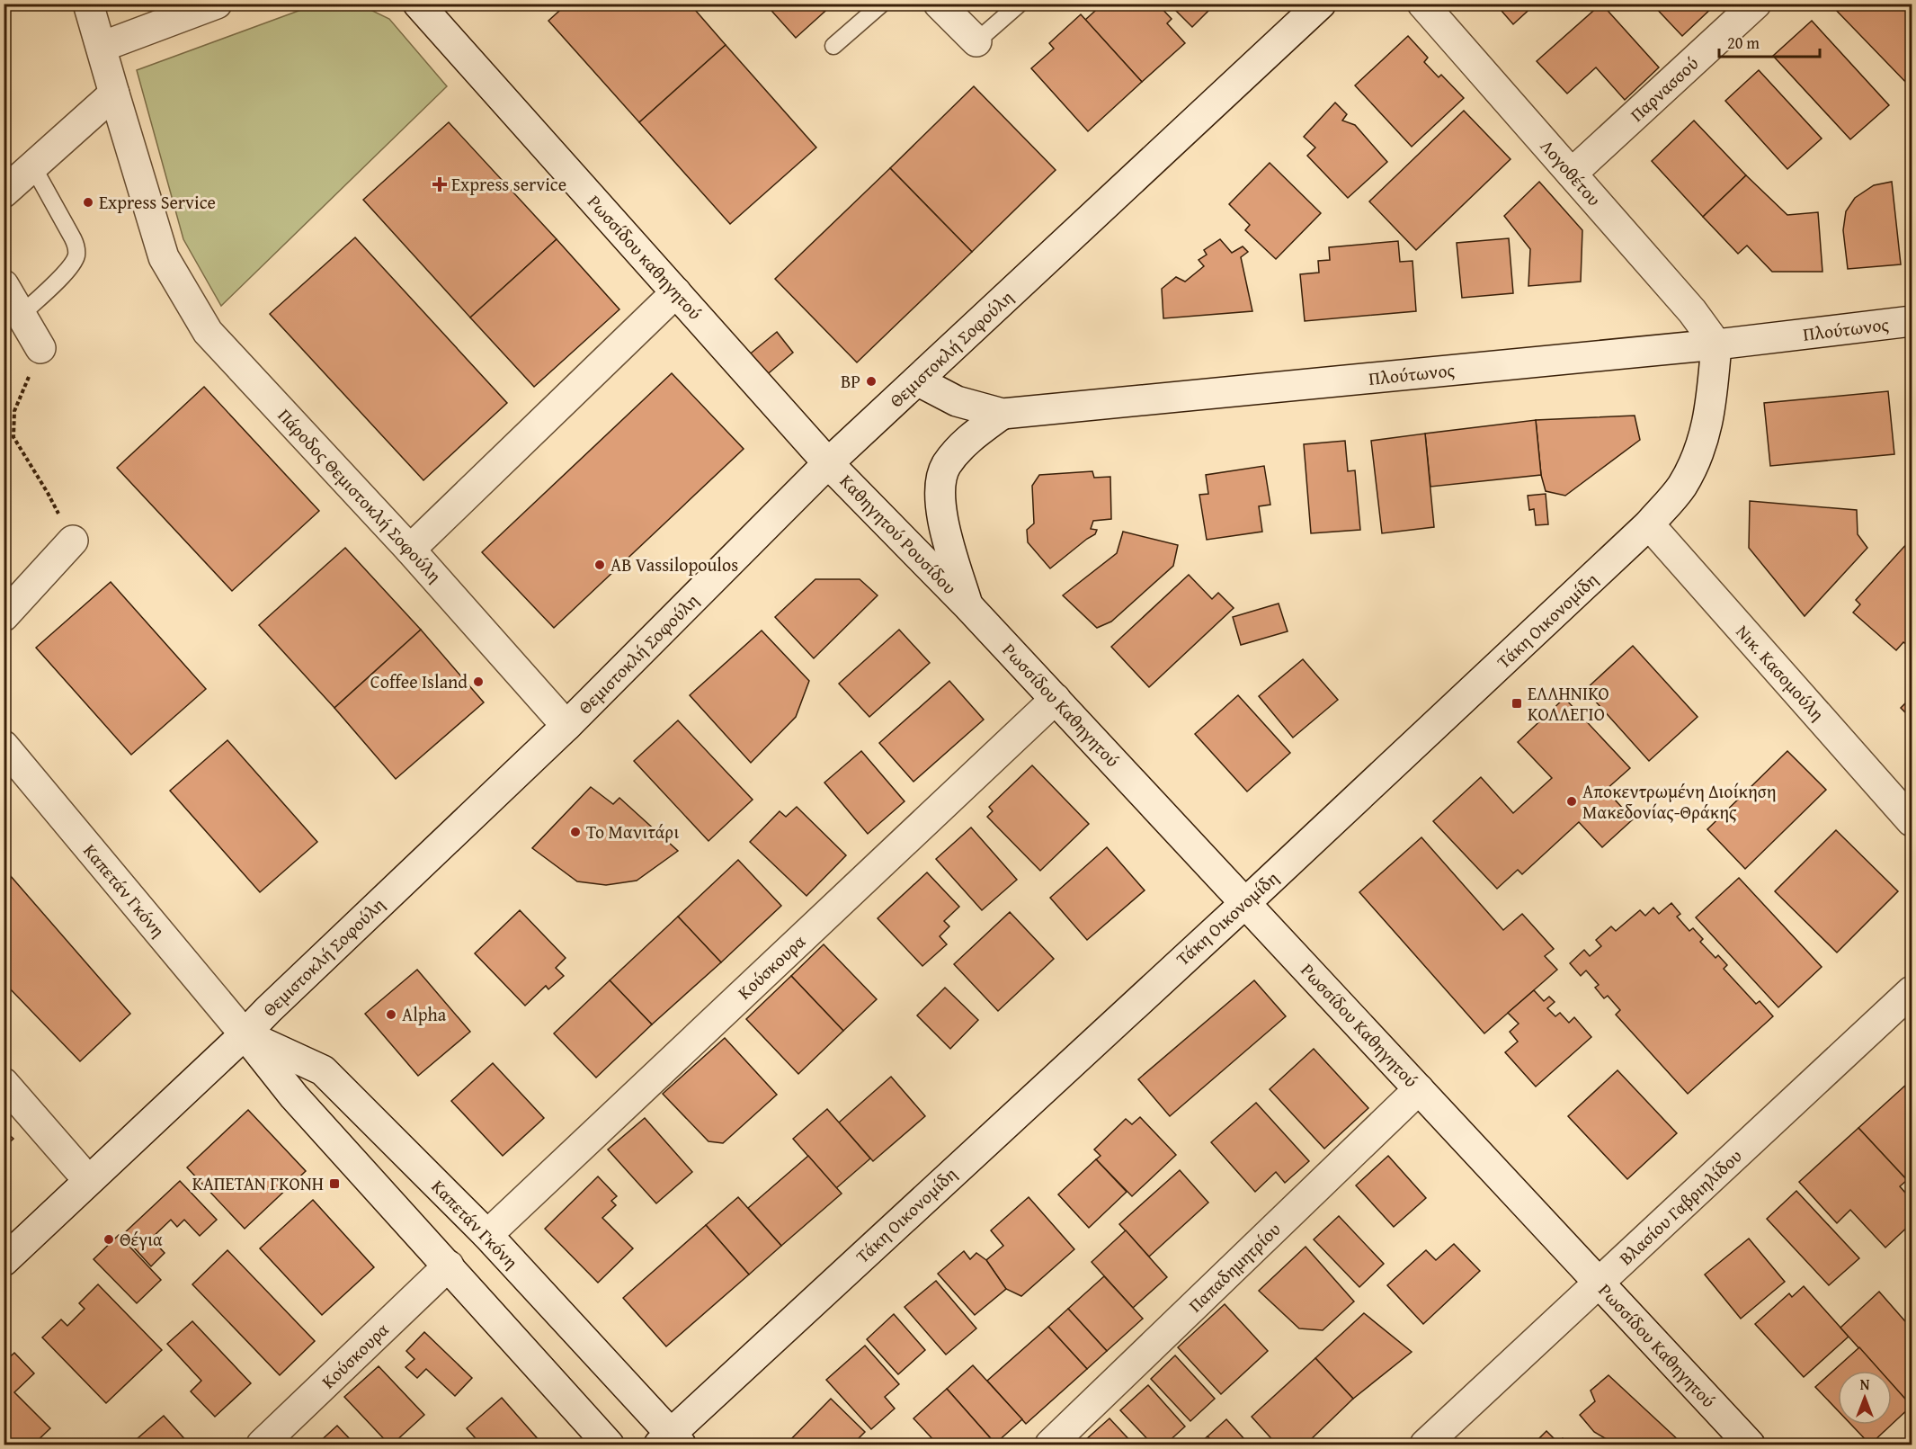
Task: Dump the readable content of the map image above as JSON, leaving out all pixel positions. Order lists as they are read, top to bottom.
{
  "streets": {
    "street": [
      "Παρνασσού",
      "Λογοθέτου",
      "Ρωσσίδου καθηγητού",
      "Πλούτωνος",
      "Θεμιστοκλή Σοφούλη",
      "Πάροδος Θεμιστοκλή Σοφούλη",
      "Καθηγητού Ρουσίδου",
      "Τάκη Οικονομίδη",
      "Νικ. Κασομούλη",
      "Ρωσσίδου Καθηγητού",
      "Καπετάν Γκόνη",
      "Κούσκουρα",
      "Βλασίου Γαβριηλίδου",
      "Παπαδημητρίου"
    ]
  },
  "crossings": [
    ["Παρνασσού", "Λογοθέτου"],
    ["Λογοθέτου", "Πλούτωνος"],
    ["Λογοθέτου", "Τάκη Οικονομίδη"],
    ["Ρωσσίδου καθηγητού", "Θεμιστοκλή Σοφούλη"],
    ["Ρωσσίδου καθηγητού", "Καθηγητού Ρουσίδου"],
    ["Πλούτωνος", "Θεμιστοκλή Σοφούλη"],
    ["Πλούτωνος", "Τάκη Οικονομίδη"],
    ["Θεμιστοκλή Σοφούλη", "Πάροδος Θεμιστοκλή Σοφούλη"],
    ["Θεμιστοκλή Σοφούλη", "Καθηγητού Ρουσίδου"],
    ["Θεμιστοκλή Σοφούλη", "Καπετάν Γκόνη"],
    ["Καθηγητού Ρουσίδου", "Ρωσσίδου Καθηγητού"],
    ["Τάκη Οικονομίδη", "Νικ. Κασομούλη"],
    ["Τάκη Οικονομίδη", "Ρωσσίδου Καθηγητού"],
    ["Τάκη Οικονομίδη", "Καπετάν Γκόνη"],
    ["Ρωσσίδου Καθηγητού", "Κούσκουρα"],
    ["Ρωσσίδου Καθηγητού", "Βλασίου Γαβριηλίδου"],
    ["Ρωσσίδου Καθηγητού", "Παπαδημητρίου"],
    ["Καπετάν Γκόνη", "Κούσκουρα"]
  ],
  "places": {
    "health": ["Express service"],
    "other": [
      "Express Service",
      "BP",
      "AB Vassilopoulos",
      "Coffee Island",
      "Αποκεντρωμένη Διοίκηση Μακεδονίας-Θράκης",
      "Το Μανιτάρι",
      "Alpha",
      "Θέγια"
    ],
    "transit": ["ΕΛΛΗΝΙΚΟ ΚΟΛΛΕΓΙΟ", "ΚΑΠΕΤΑΝ ΓΚΟΝΗ"]
  },
  "scale_bar": "20 m",
  "north": "top"
}
